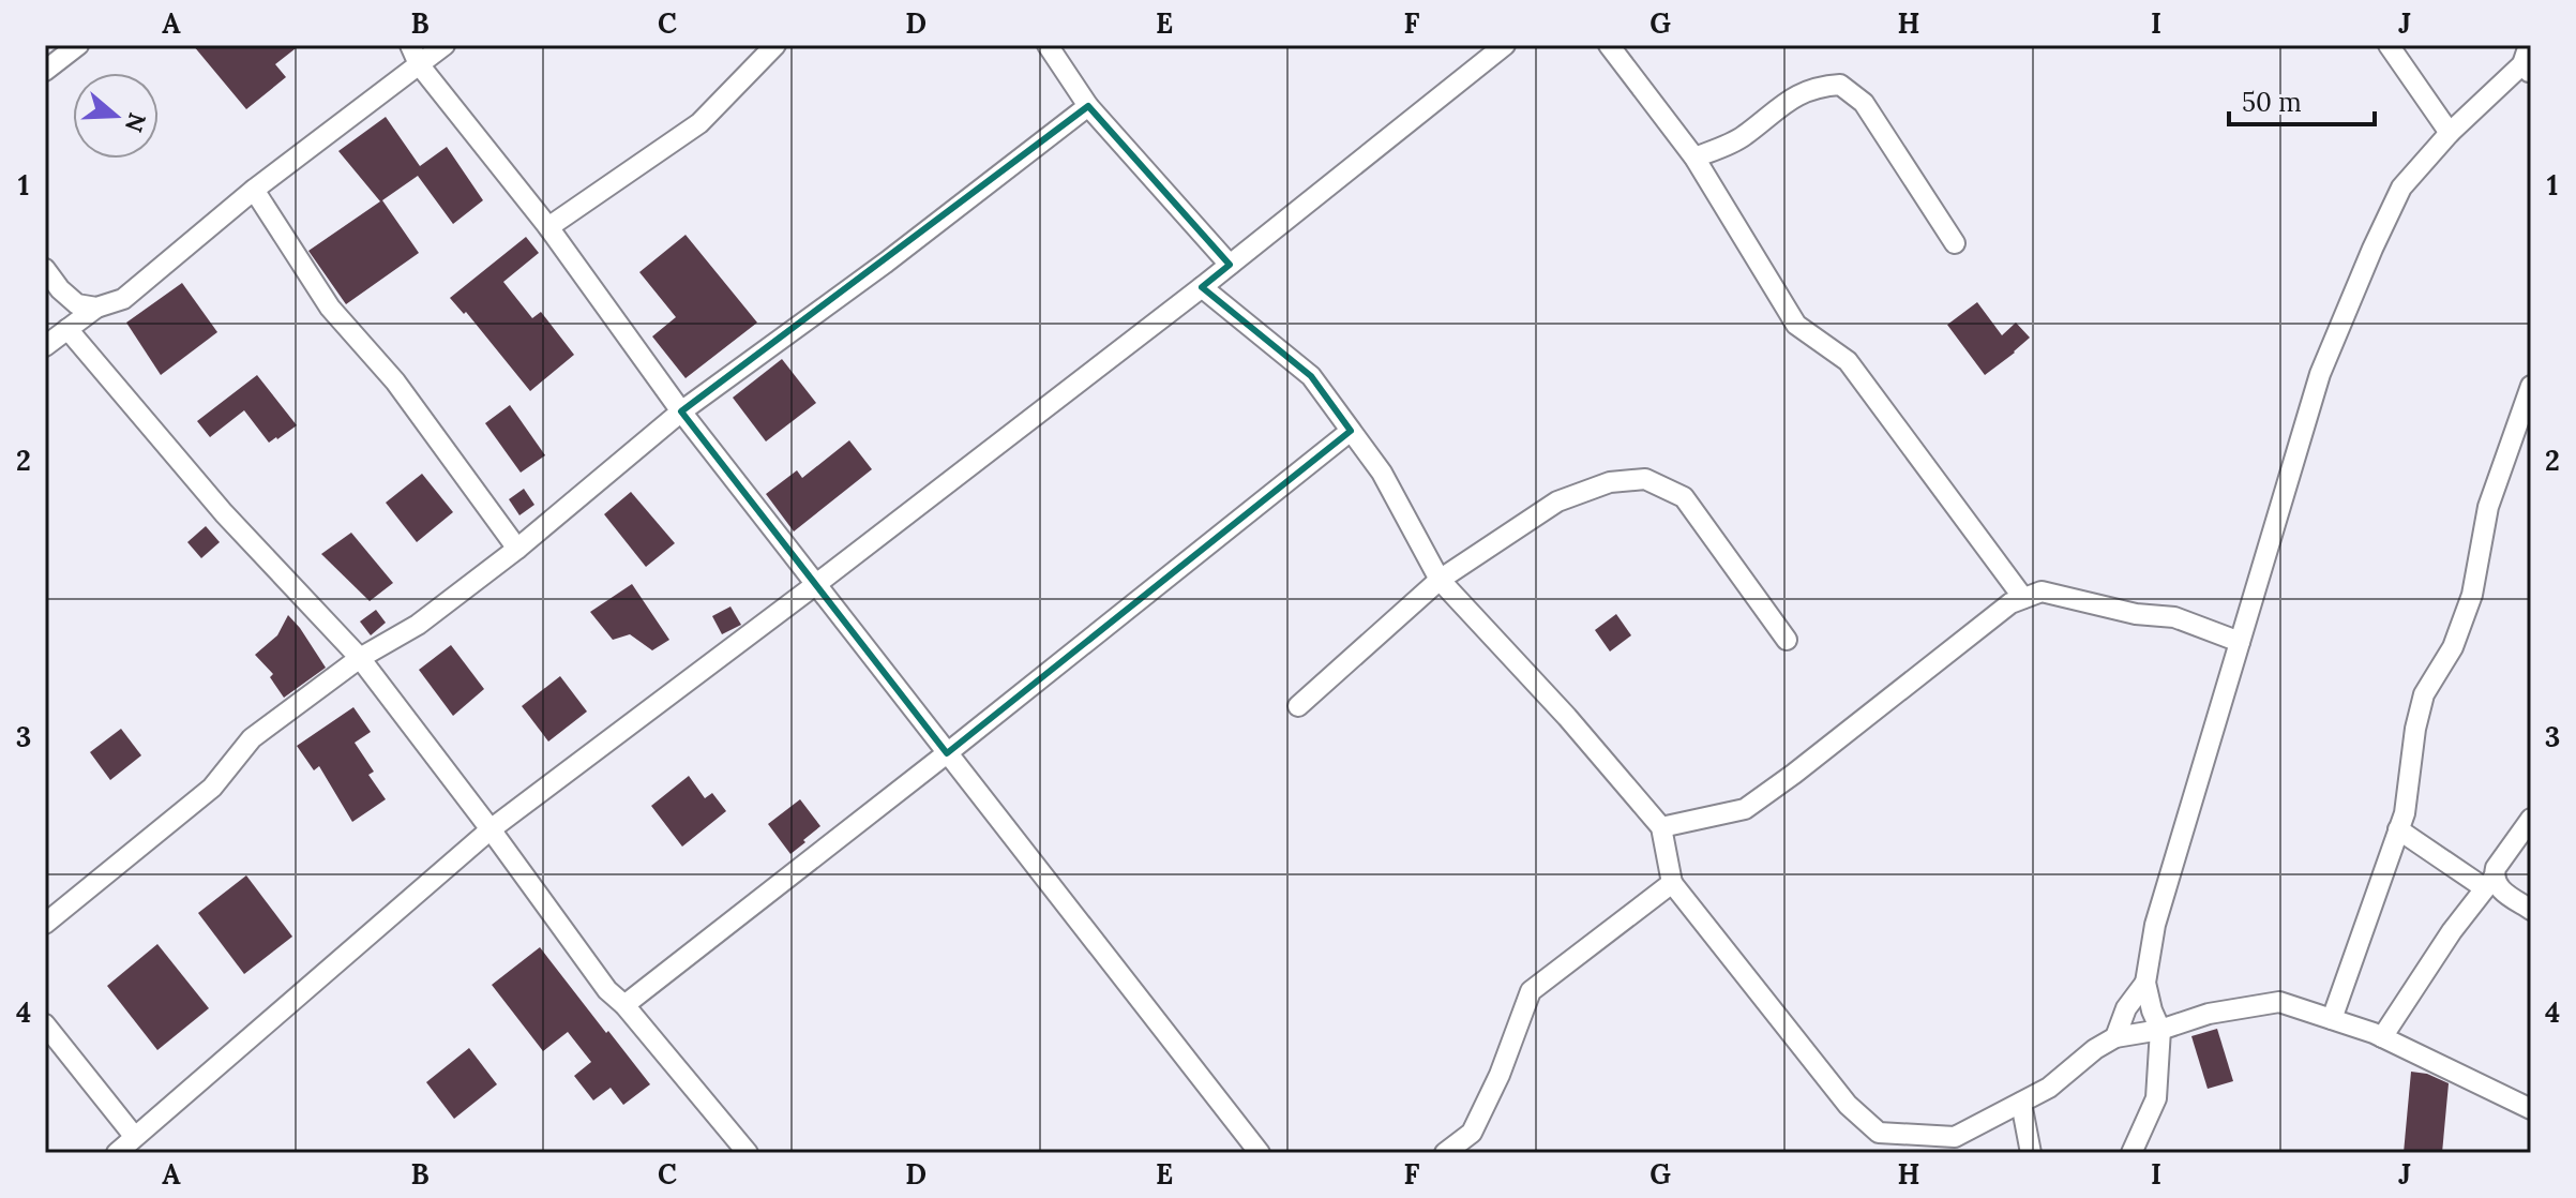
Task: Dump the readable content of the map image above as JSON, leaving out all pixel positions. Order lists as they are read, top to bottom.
{
  "scale_bar": "50 m",
  "north": "right",
  "grid": {
    "columns": [
      "A",
      "B",
      "C",
      "D",
      "E",
      "F",
      "G",
      "H",
      "I",
      "J"
    ],
    "rows": [
      "1",
      "2",
      "3",
      "4"
    ]
  }
}
